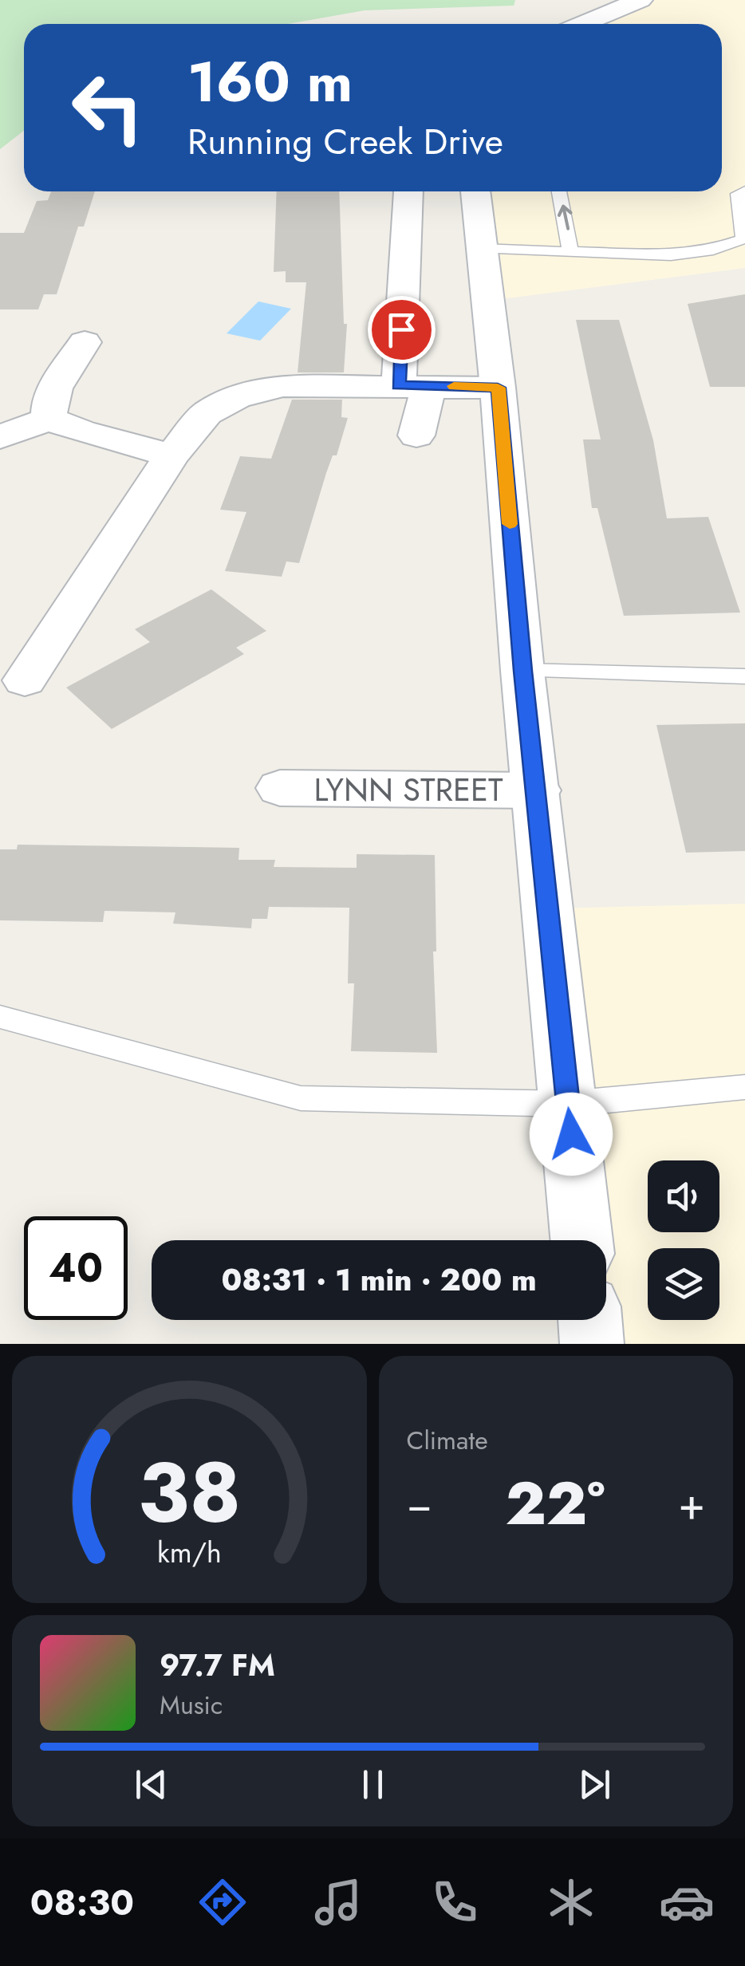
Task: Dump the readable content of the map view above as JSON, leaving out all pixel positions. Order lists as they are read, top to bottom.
{
  "streets": {
    "street": ["LYNN STREET"]
  },
  "page": {
    "turn": ["160 m", "Running Creek Drive"],
    "limit": "40",
    "trip": "08:31 · 1 min · 200 m",
    "tile": "Climate",
    "heat": ["−", "22°", "+"],
    "song": ["97.7 FM", "Music"],
    "tabs": "08:30",
    "gauge": ["38", "km/h"]
  }
}
